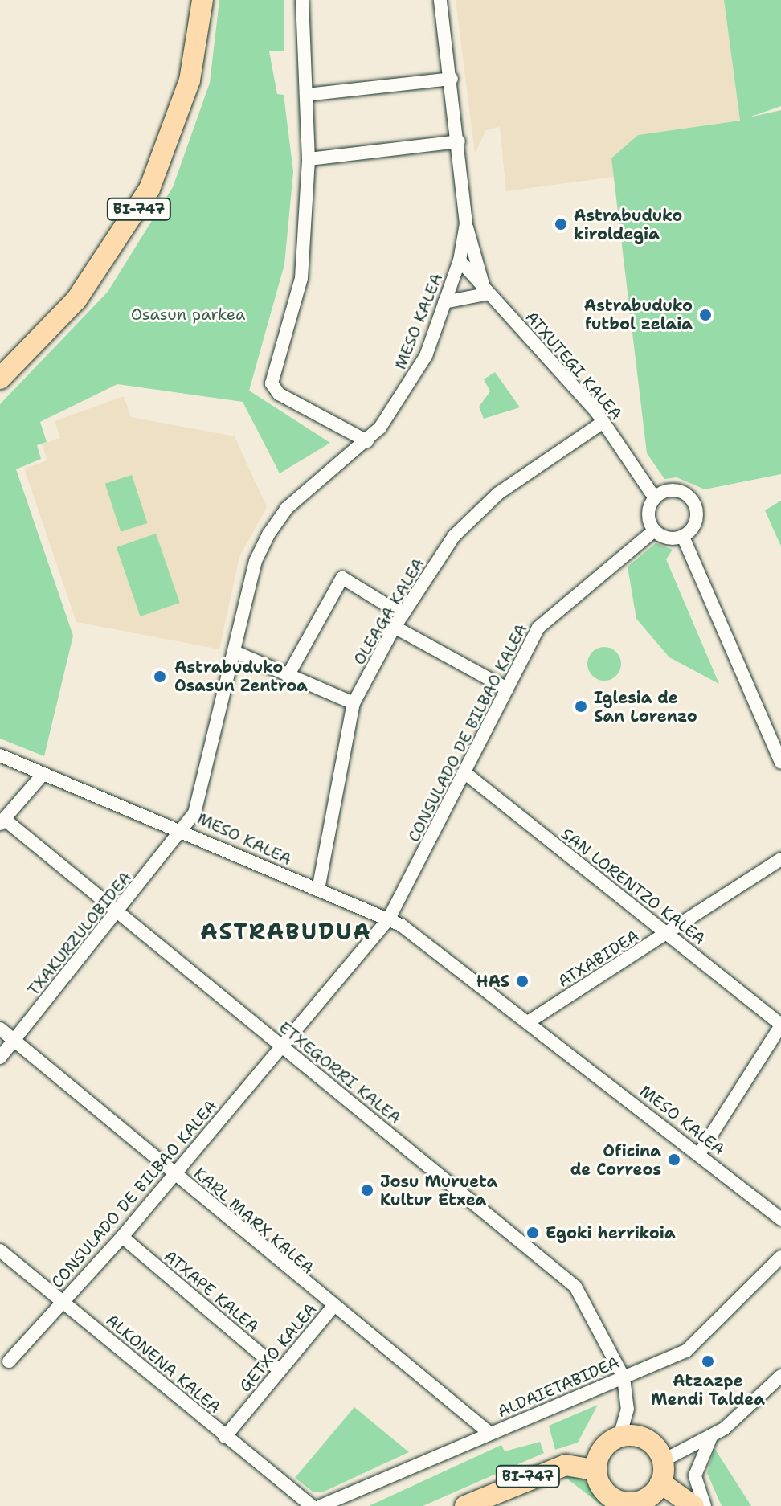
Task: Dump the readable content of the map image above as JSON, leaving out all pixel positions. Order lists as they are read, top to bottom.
{
  "streets": {
    "main road": ["BI-747"],
    "street": [
      "MESO KALEA",
      "ATXUTEGI KALEA",
      "OLEAGA KALEA",
      "CONSULADO DE BILBAO KALEA",
      "SAN LORENTZO KALEA",
      "TXAKURZULOBIDEA",
      "ATXABIDEA",
      "ETXEGORRI KALEA",
      "KARL MARX KALEA",
      "ATXAPE KALEA",
      "GETXO KALEA",
      "ALKONENA KALEA",
      "ALDAIETABIDEA"
    ]
  },
  "crossings": [
    ["MESO KALEA", "ATXUTEGI KALEA"],
    ["MESO KALEA", "OLEAGA KALEA"],
    ["MESO KALEA", "CONSULADO DE BILBAO KALEA"],
    ["MESO KALEA", "TXAKURZULOBIDEA"],
    ["MESO KALEA", "ATXABIDEA"],
    ["ATXUTEGI KALEA", "OLEAGA KALEA"],
    ["ATXUTEGI KALEA", "CONSULADO DE BILBAO KALEA"],
    ["CONSULADO DE BILBAO KALEA", "SAN LORENTZO KALEA"],
    ["CONSULADO DE BILBAO KALEA", "ETXEGORRI KALEA"],
    ["CONSULADO DE BILBAO KALEA", "KARL MARX KALEA"],
    ["CONSULADO DE BILBAO KALEA", "ATXAPE KALEA"],
    ["CONSULADO DE BILBAO KALEA", "ALKONENA KALEA"],
    ["SAN LORENTZO KALEA", "ATXABIDEA"],
    ["TXAKURZULOBIDEA", "ETXEGORRI KALEA"],
    ["TXAKURZULOBIDEA", "KARL MARX KALEA"],
    ["ETXEGORRI KALEA", "ALDAIETABIDEA"],
    ["KARL MARX KALEA", "GETXO KALEA"],
    ["KARL MARX KALEA", "ALDAIETABIDEA"],
    ["ATXAPE KALEA", "GETXO KALEA"],
    ["GETXO KALEA", "ALKONENA KALEA"]
  ],
  "districts": ["ASTRABUDUA"],
  "parks": ["Osasun parkea"],
  "places": [
    "Astrabuduko kiroldegia",
    "Astrabuduko futbol zelaia",
    "Astrabuduko Osasun Zentroa",
    "Iglesia de San Lorenzo",
    "HAS",
    "Oficina de Correos",
    "Josu Murueta Kultur Etxea",
    "Egoki herrikoia",
    "Atzazpe Mendi Taldea"
  ]
}
